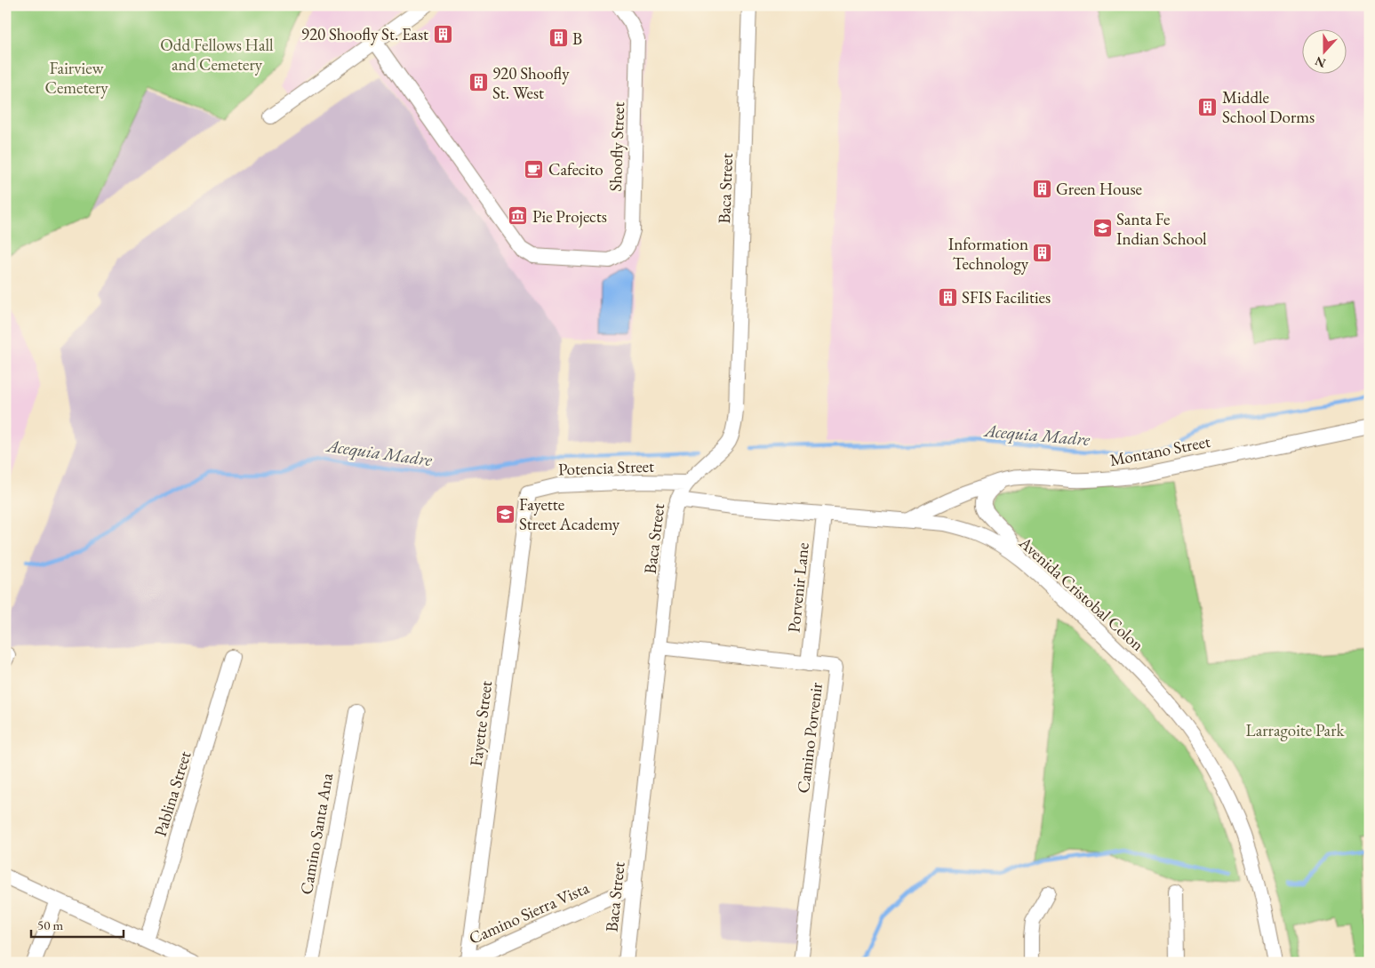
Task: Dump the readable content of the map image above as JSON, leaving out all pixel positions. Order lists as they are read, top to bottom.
{
  "streets": {
    "street": [
      "Shoofly Street",
      "Baca Street",
      "Montano Street",
      "Potencia Street",
      "Porvenir Lane",
      "Avenida Cristobal Colon",
      "Fayette Street",
      "Camino Porvenir",
      "Pablina Street",
      "Camino Santa Ana",
      "Camino Sierra Vista"
    ]
  },
  "crossings": [
    ["Baca Street", "Potencia Street"],
    ["Baca Street", "Avenida Cristobal Colon"],
    ["Baca Street", "Camino Porvenir"],
    ["Baca Street", "Camino Sierra Vista"],
    ["Montano Street", "Avenida Cristobal Colon"],
    ["Potencia Street", "Fayette Street"],
    ["Porvenir Lane", "Avenida Cristobal Colon"],
    ["Porvenir Lane", "Camino Porvenir"],
    ["Fayette Street", "Camino Sierra Vista"]
  ],
  "water": ["Acequia Madre"],
  "parks": ["Odd Fellows Hall and Cemetery", "Fairview Cemetery", "Larragoite Park"],
  "places": {
    "building": [
      "920 Shoofly St. East",
      "B",
      "920 Shoofly St. West",
      "Middle School Dorms",
      "Green House",
      "Information Technology",
      "SFIS Facilities"
    ],
    "cafe": ["Cafecito"],
    "museum": ["Pie Projects"],
    "school or university": ["Santa Fe Indian School", "Fayette Street Academy"]
  },
  "scale_bar": "50 m",
  "north": "bottom"
}
